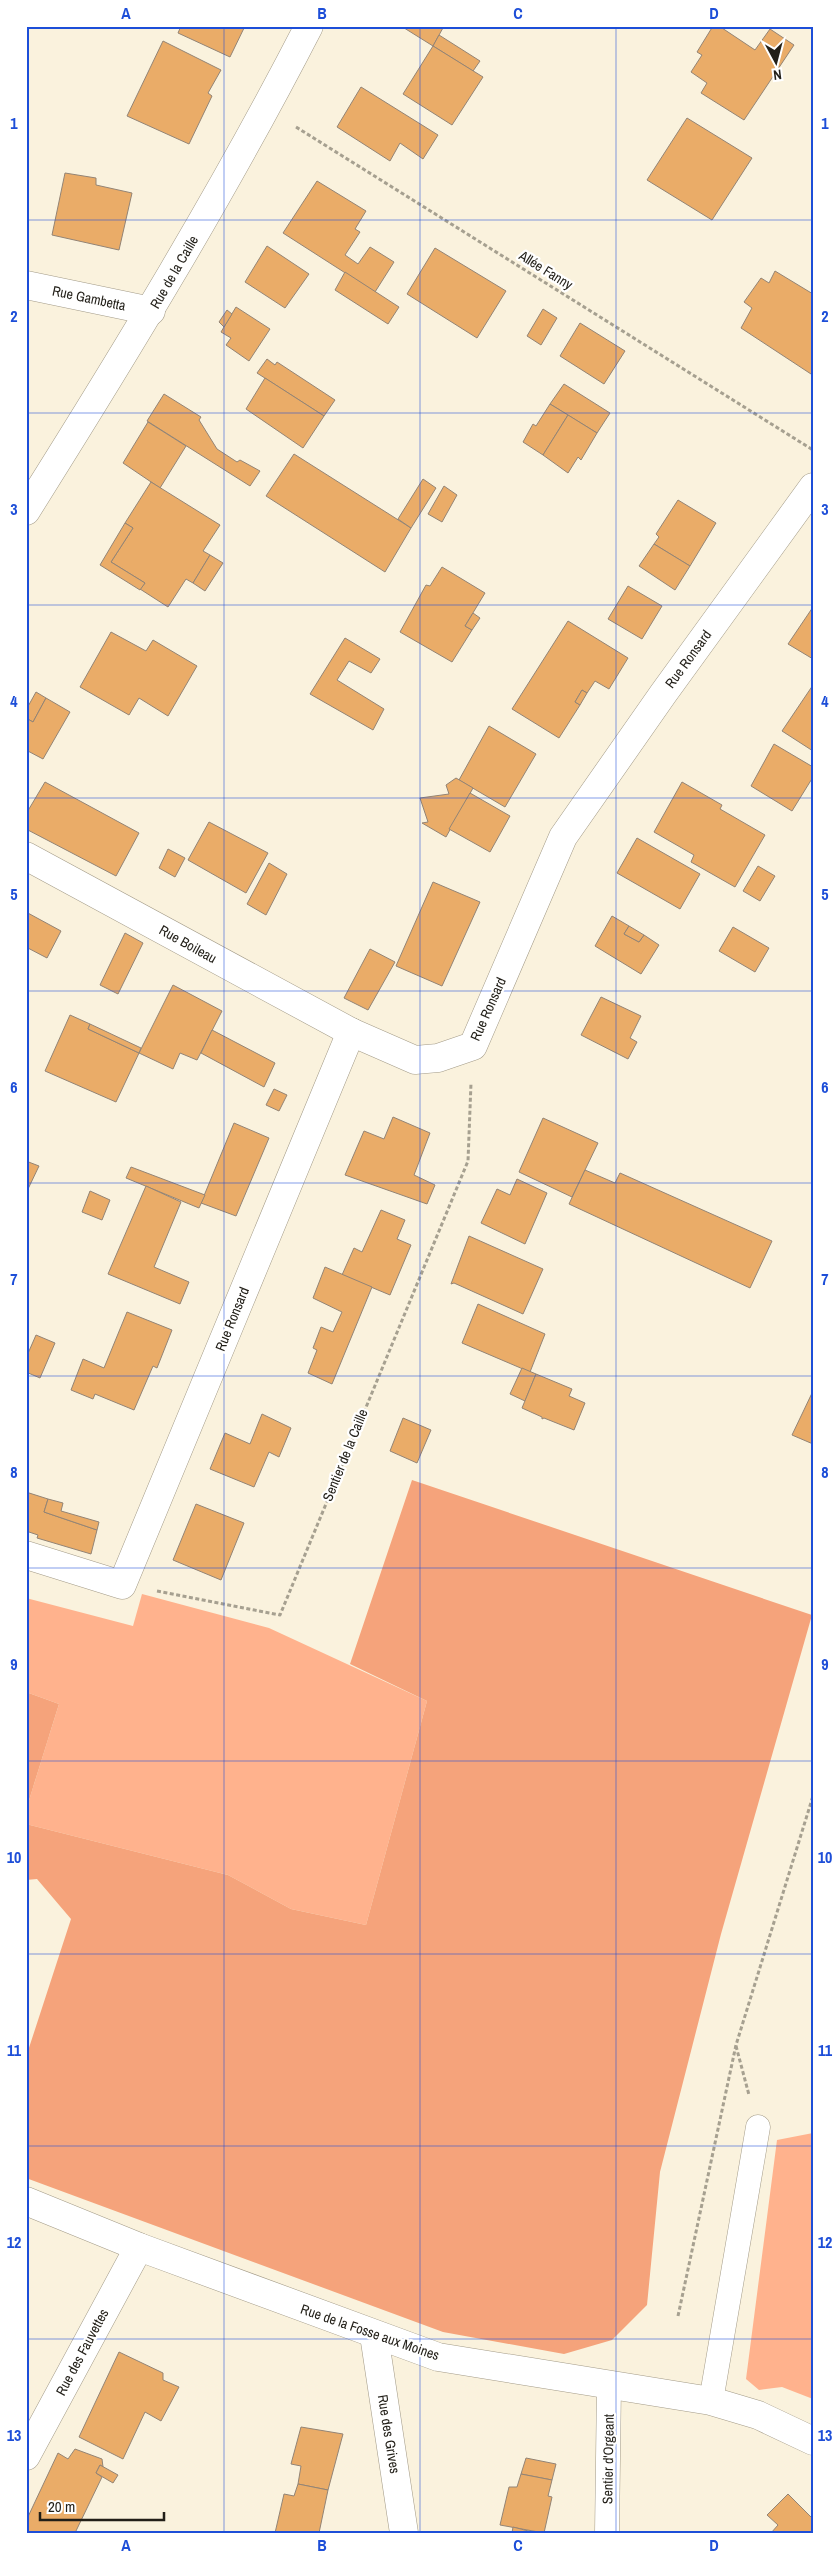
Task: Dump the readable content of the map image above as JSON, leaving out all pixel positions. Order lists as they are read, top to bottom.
{
  "streets": {
    "street": [
      "Rue de la Caille",
      "Rue Gambetta",
      "Rue Ronsard",
      "Rue Boileau",
      "Rue de la Fosse aux Moines",
      "Rue des Fauvettes",
      "Rue des Grives"
    ],
    "lane": ["Sentier d'Orgeant"],
    "path": ["Allée Fanny", "Sentier de la Caille"]
  },
  "crossings": [
    ["Allée Fanny", "Rue de la Caille"],
    ["Rue de la Caille", "Rue Gambetta"],
    ["Rue Ronsard", "Rue Boileau"],
    ["Rue Ronsard", "Sentier de la Caille"],
    ["Rue de la Fosse aux Moines", "Rue des Fauvettes"],
    ["Rue de la Fosse aux Moines", "Rue des Grives"],
    ["Rue de la Fosse aux Moines", "Sentier d'Orgeant"]
  ],
  "scale_bar": "20 m",
  "north": "bottom",
  "grid": {
    "columns": [
      "A",
      "B",
      "C",
      "D"
    ],
    "rows": [
      "1",
      "2",
      "3",
      "4",
      "5",
      "6",
      "7",
      "8",
      "9",
      "10",
      "11",
      "12",
      "13"
    ]
  }
}
